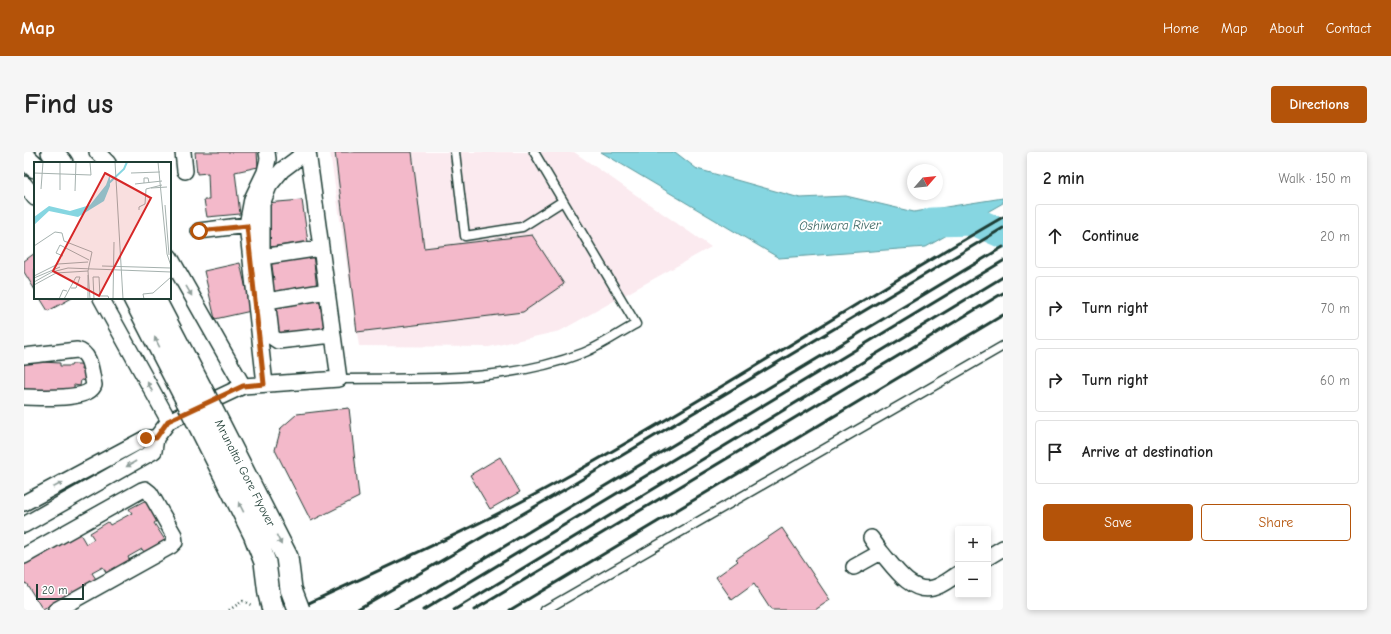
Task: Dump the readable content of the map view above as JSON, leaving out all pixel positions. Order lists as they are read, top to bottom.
{
  "streets": {
    "main road": ["Mrunaltai Gore Flyover"]
  },
  "water": ["Oshiwara River"],
  "scale_bar": "20 m",
  "north": "top right",
  "page": {
    "header": "Map",
    "nav": [
      "Home",
      "Map",
      "About",
      "Contact"
    ],
    "buttons": [
      "Directions",
      ["Save", "Share"]
    ],
    "title": "Find us",
    "heading": ["2 min", "Walk · 150 m"],
    "list": [
      ["Continue", "20 m"],
      ["Turn right", "70 m"],
      ["Turn right", "60 m"],
      "Arrive at destination"
    ],
    "map_buttons": ["+", "−"],
    "scale": "20 m"
  }
}
